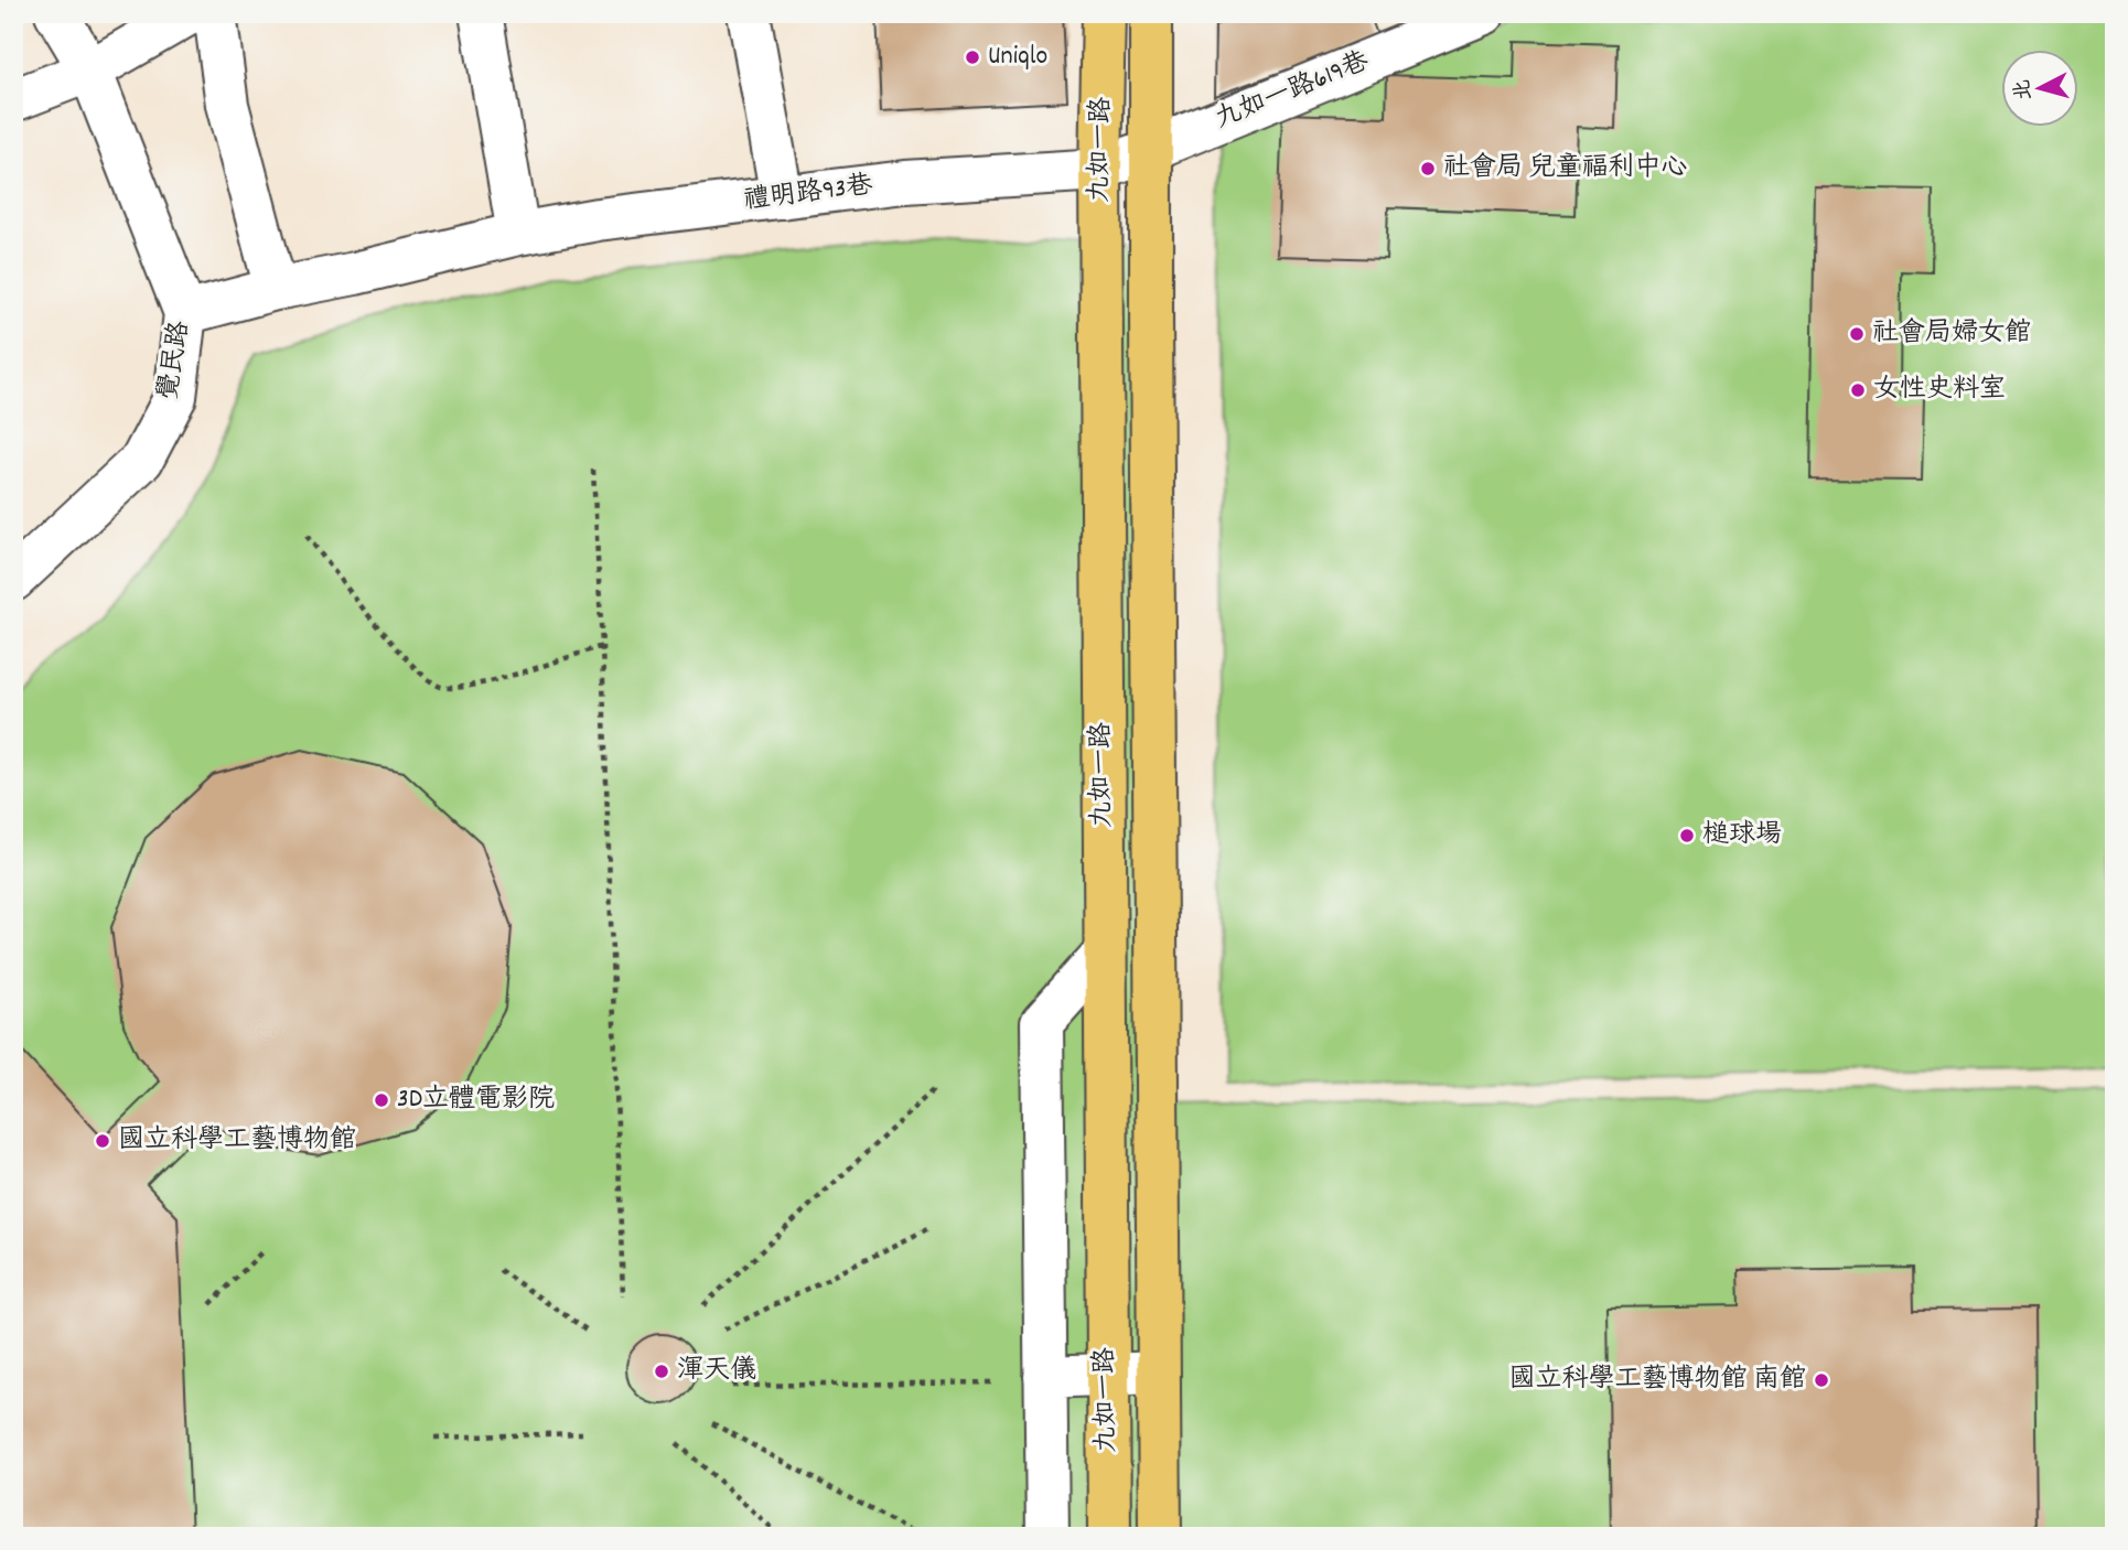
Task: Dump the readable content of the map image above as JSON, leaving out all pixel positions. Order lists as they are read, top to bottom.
{
  "streets": {
    "main road": ["九如一路"],
    "street": ["九如一路619巷", "禮明路93巷", "覺民路"]
  },
  "crossings": [
    ["九如一路619巷", "九如一路"],
    ["九如一路619巷", "禮明路93巷"],
    ["九如一路", "禮明路93巷"],
    ["禮明路93巷", "覺民路"]
  ],
  "places": [
    "Uniqlo",
    "社會局 兒童福利中心",
    "社會局婦女館",
    "女性史料室",
    "槌球場",
    "3D立體電影院",
    "國立科學工藝博物館",
    "渾天儀",
    "國立科學工藝博物館 南館"
  ],
  "north": "left"
}
